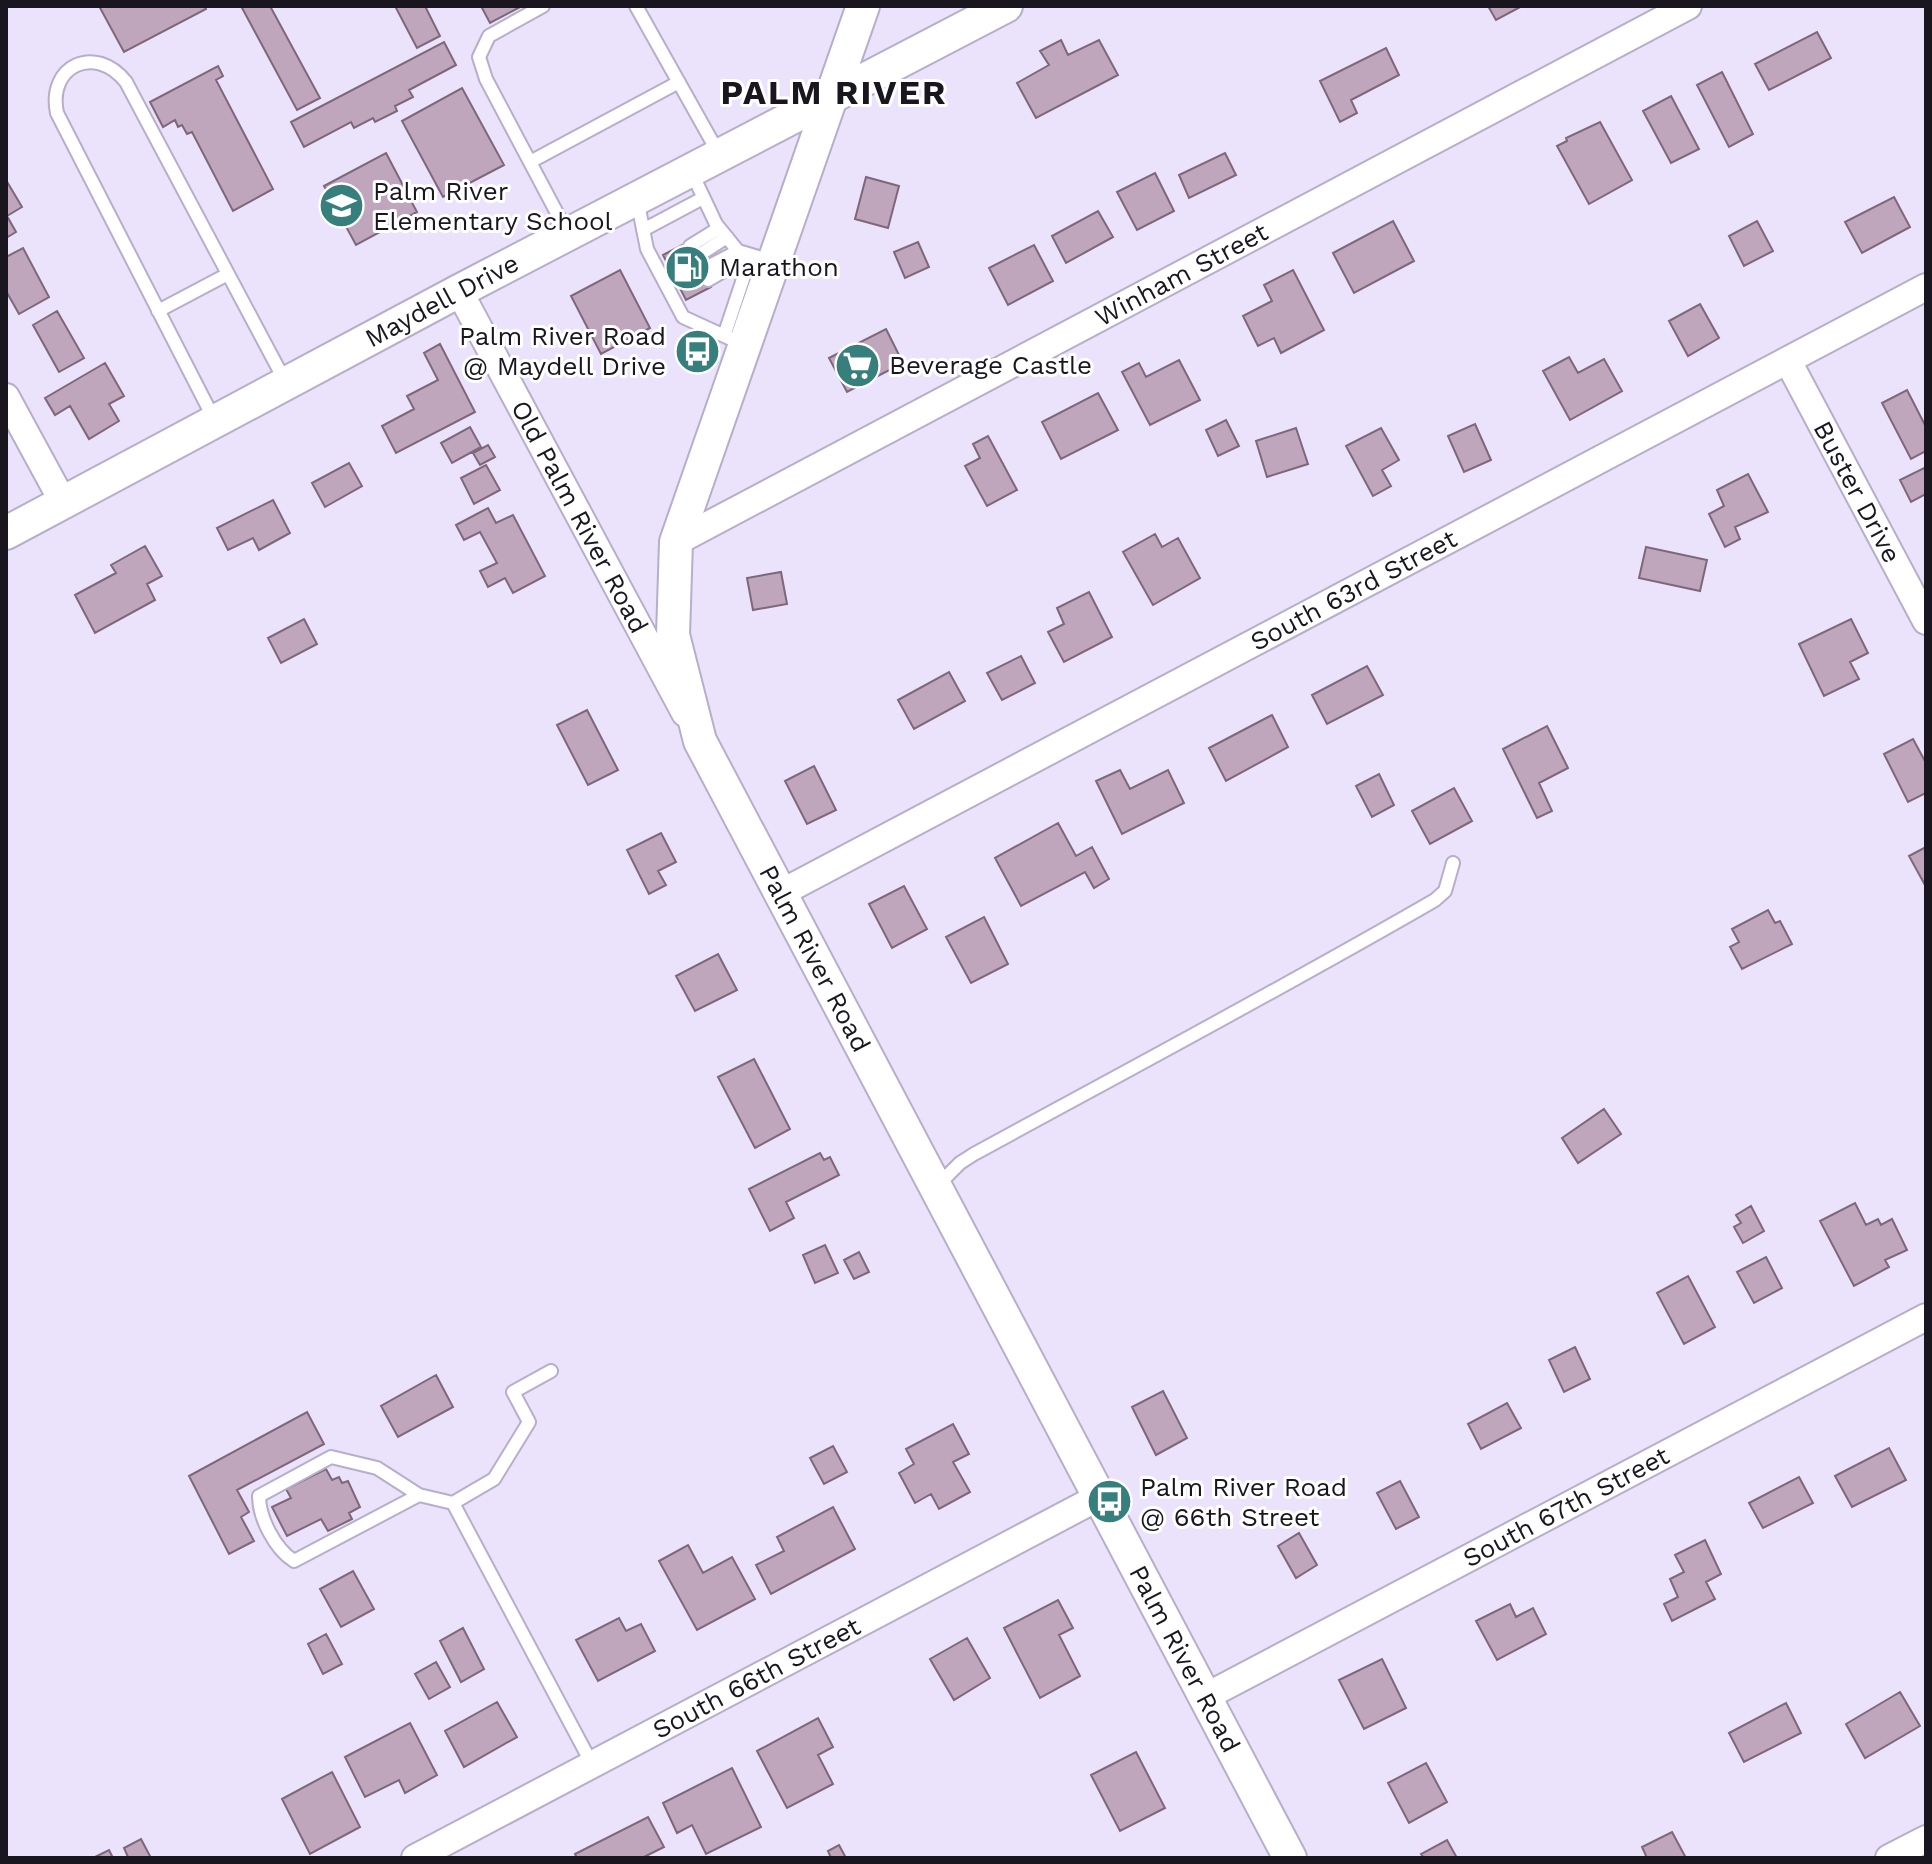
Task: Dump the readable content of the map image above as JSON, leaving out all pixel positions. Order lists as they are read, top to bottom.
{
  "streets": {
    "street": [
      "Winham Street",
      "Maydell Drive",
      "Buster Drive",
      "Old Palm River Road",
      "South 63rd Street",
      "Palm River Road",
      "South 67th Street",
      "South 66th Street"
    ]
  },
  "crossings": [
    ["Winham Street", "Palm River Road"],
    ["Maydell Drive", "Old Palm River Road"],
    ["Maydell Drive", "Palm River Road"],
    ["Buster Drive", "South 63rd Street"],
    ["Old Palm River Road", "Palm River Road"],
    ["South 63rd Street", "Palm River Road"],
    ["Palm River Road", "South 67th Street"],
    ["Palm River Road", "South 66th Street"]
  ],
  "districts": ["PALM RIVER"],
  "places": {
    "school or university": ["Palm River Elementary School"],
    "fuel station": ["Marathon"],
    "bus stop": ["Palm River Road @ Maydell Drive", "Palm River Road @ 66th Street"],
    "supermarket": ["Beverage Castle"]
  }
}
